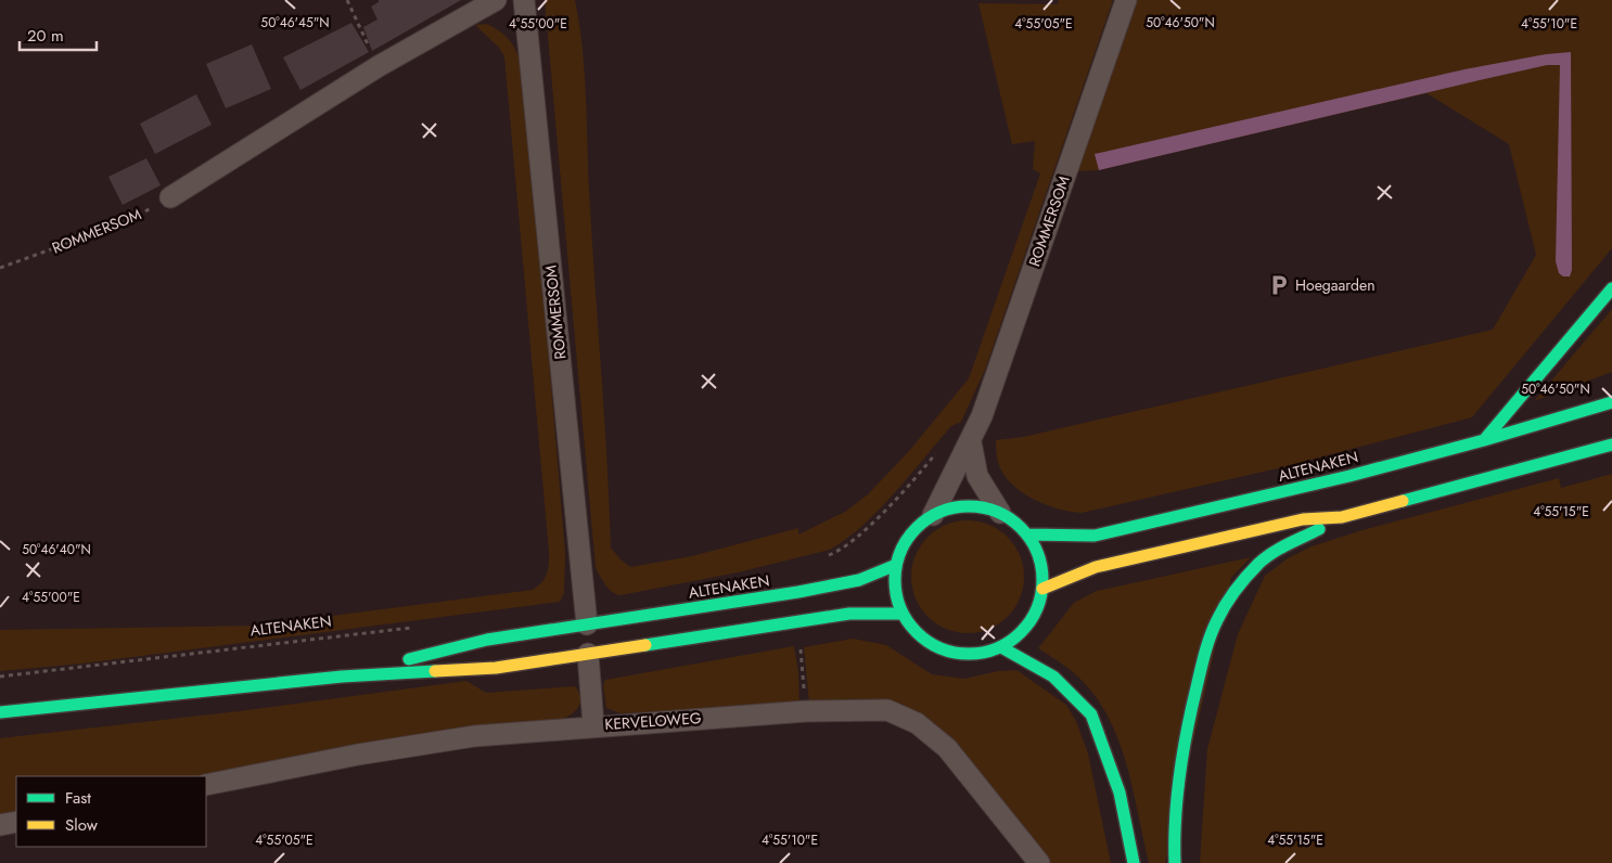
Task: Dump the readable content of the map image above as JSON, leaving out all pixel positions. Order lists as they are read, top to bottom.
{
  "streets": {
    "main road": ["ALTENAKEN"],
    "street": ["ROMMERSOM", "KERVELOWEG"]
  },
  "crossings": [
    ["ROMMERSOM", "ALTENAKEN"]
  ],
  "places": {
    "parking": ["Hoegaarden"]
  },
  "legend": ["Fast", "Slow"],
  "scale_bar": "20 m",
  "coordinates": [
    "50°46'45\"N",
    "50°46'50\"N",
    "4°55'00\"E",
    "4°55'05\"E",
    "4°55'10\"E",
    "4°55'15\"E",
    "50°46'40\"N"
  ]
}
